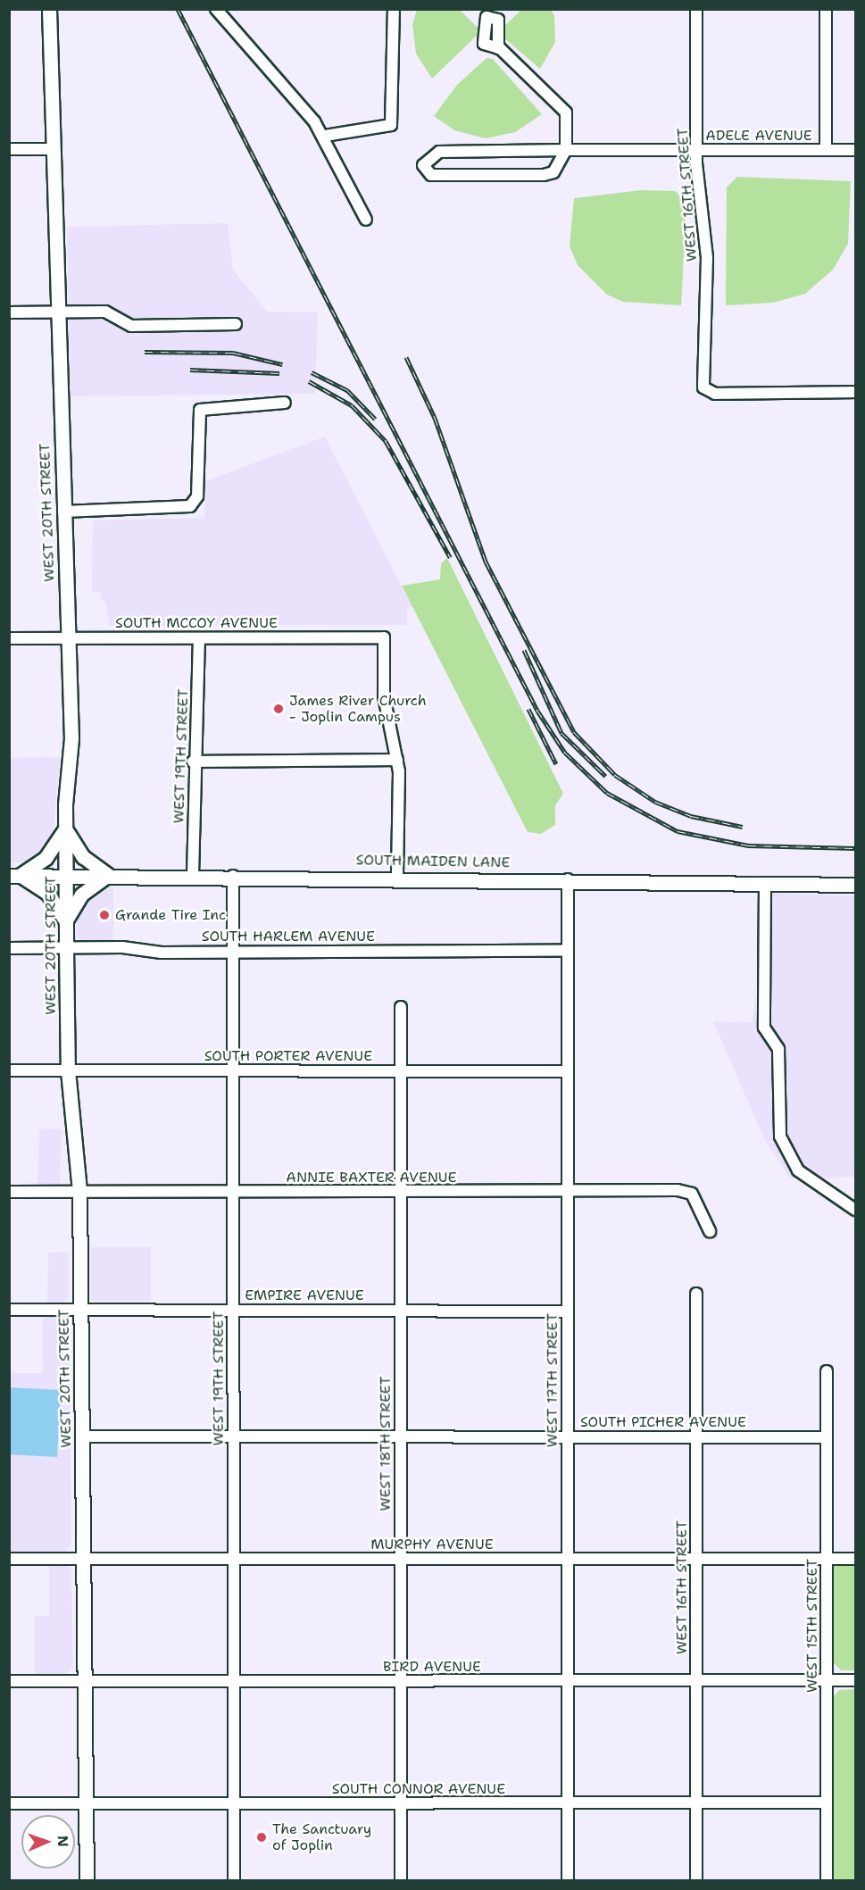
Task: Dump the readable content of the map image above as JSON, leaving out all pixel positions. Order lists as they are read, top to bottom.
{
  "streets": {
    "main road": ["WEST 20TH STREET", "SOUTH MAIDEN LANE"],
    "street": [
      "ADELE AVENUE",
      "WEST 16TH STREET",
      "SOUTH MCCOY AVENUE",
      "WEST 19TH STREET",
      "SOUTH HARLEM AVENUE",
      "SOUTH PORTER AVENUE",
      "ANNIE BAXTER AVENUE",
      "EMPIRE AVENUE",
      "WEST 17TH STREET",
      "SOUTH PICHER AVENUE",
      "WEST 18TH STREET",
      "MURPHY AVENUE",
      "WEST 15TH STREET",
      "BIRD AVENUE",
      "SOUTH CONNOR AVENUE"
    ]
  },
  "crossings": [
    ["ADELE AVENUE", "WEST 16TH STREET"],
    ["WEST 16TH STREET", "SOUTH PICHER AVENUE"],
    ["WEST 16TH STREET", "MURPHY AVENUE"],
    ["WEST 16TH STREET", "BIRD AVENUE"],
    ["WEST 16TH STREET", "SOUTH CONNOR AVENUE"],
    ["WEST 20TH STREET", "SOUTH MCCOY AVENUE"],
    ["WEST 20TH STREET", "SOUTH MAIDEN LANE"],
    ["WEST 20TH STREET", "SOUTH HARLEM AVENUE"],
    ["WEST 20TH STREET", "SOUTH PORTER AVENUE"],
    ["WEST 20TH STREET", "ANNIE BAXTER AVENUE"],
    ["WEST 20TH STREET", "EMPIRE AVENUE"],
    ["WEST 20TH STREET", "SOUTH PICHER AVENUE"],
    ["WEST 20TH STREET", "MURPHY AVENUE"],
    ["WEST 20TH STREET", "BIRD AVENUE"],
    ["WEST 20TH STREET", "SOUTH CONNOR AVENUE"],
    ["SOUTH MCCOY AVENUE", "WEST 19TH STREET"],
    ["WEST 19TH STREET", "SOUTH MAIDEN LANE"],
    ["WEST 19TH STREET", "SOUTH HARLEM AVENUE"],
    ["WEST 19TH STREET", "SOUTH PORTER AVENUE"],
    ["WEST 19TH STREET", "ANNIE BAXTER AVENUE"],
    ["WEST 19TH STREET", "EMPIRE AVENUE"],
    ["WEST 19TH STREET", "SOUTH PICHER AVENUE"],
    ["WEST 19TH STREET", "MURPHY AVENUE"],
    ["WEST 19TH STREET", "BIRD AVENUE"],
    ["WEST 19TH STREET", "SOUTH CONNOR AVENUE"],
    ["SOUTH MAIDEN LANE", "WEST 17TH STREET"],
    ["SOUTH HARLEM AVENUE", "WEST 17TH STREET"],
    ["SOUTH PORTER AVENUE", "WEST 17TH STREET"],
    ["SOUTH PORTER AVENUE", "WEST 18TH STREET"],
    ["ANNIE BAXTER AVENUE", "WEST 17TH STREET"],
    ["ANNIE BAXTER AVENUE", "WEST 18TH STREET"],
    ["EMPIRE AVENUE", "WEST 17TH STREET"],
    ["EMPIRE AVENUE", "WEST 18TH STREET"],
    ["WEST 17TH STREET", "SOUTH PICHER AVENUE"],
    ["WEST 17TH STREET", "MURPHY AVENUE"],
    ["WEST 17TH STREET", "BIRD AVENUE"],
    ["WEST 17TH STREET", "SOUTH CONNOR AVENUE"],
    ["SOUTH PICHER AVENUE", "WEST 18TH STREET"],
    ["SOUTH PICHER AVENUE", "WEST 15TH STREET"],
    ["WEST 18TH STREET", "MURPHY AVENUE"],
    ["WEST 18TH STREET", "BIRD AVENUE"],
    ["WEST 18TH STREET", "SOUTH CONNOR AVENUE"],
    ["MURPHY AVENUE", "WEST 15TH STREET"],
    ["WEST 15TH STREET", "BIRD AVENUE"],
    ["WEST 15TH STREET", "SOUTH CONNOR AVENUE"]
  ],
  "places": ["James River Church - Joplin Campus", "Grande Tire Inc", "The Sanctuary of Joplin"],
  "north": "right"
}
